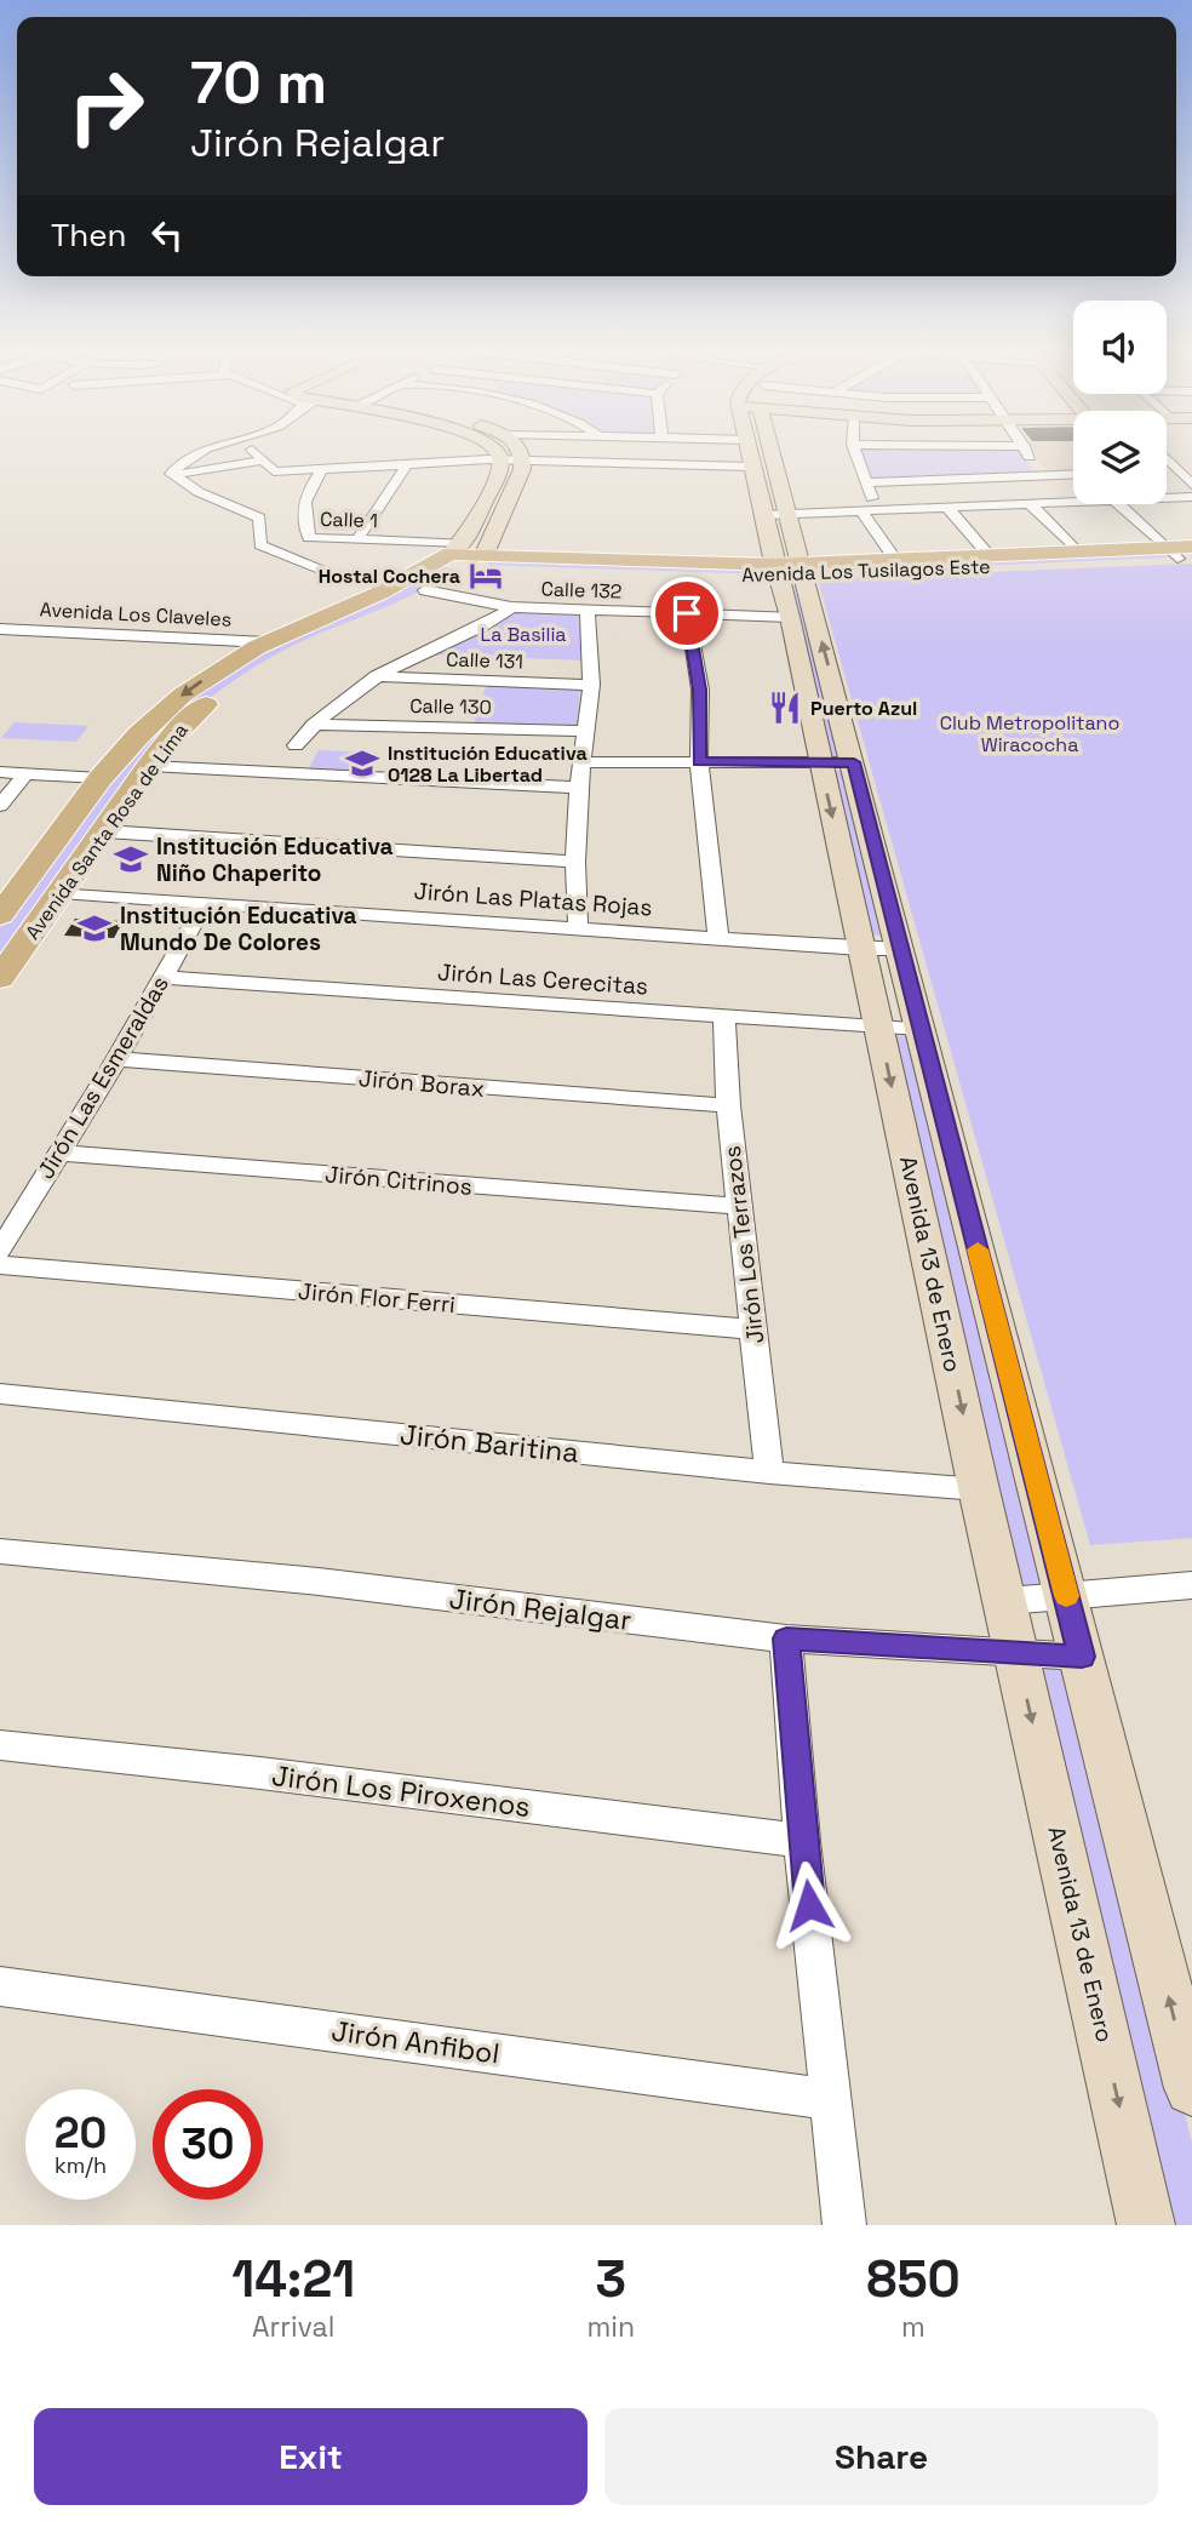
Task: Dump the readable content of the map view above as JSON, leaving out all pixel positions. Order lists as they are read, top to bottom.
{
  "streets": {
    "main road": ["Avenida Los Tusilagos Este", "Avenida Santa Rosa de Lima", "Avenida 13 de Enero"],
    "street": [
      "Calle 1",
      "Calle 132",
      "Avenida Los Claveles",
      "Calle 131",
      "Calle 130",
      "Jirón Las Platas Rojas",
      "Jirón Las Cerecitas",
      "Jirón Las Esmeraldas",
      "Jirón Borax",
      "Jirón Citrinos",
      "Jirón Los Terrazos",
      "Jirón Flor Ferri",
      "Jirón Baritina",
      "Jirón Rejalgar",
      "Jirón Los Piroxenos",
      "Jirón Anfibol"
    ]
  },
  "crossings": [
    ["Calle 1", "Avenida Los Tusilagos Este"],
    ["Calle 1", "Avenida Santa Rosa de Lima"],
    ["Avenida Los Tusilagos Este", "Avenida Santa Rosa de Lima"],
    ["Avenida Los Tusilagos Este", "Avenida 13 de Enero"],
    ["Calle 132", "Avenida Santa Rosa de Lima"],
    ["Calle 132", "Avenida 13 de Enero"],
    ["Avenida Los Claveles", "Avenida Santa Rosa de Lima"],
    ["Avenida Santa Rosa de Lima", "Jirón Las Platas Rojas"],
    ["Jirón Las Platas Rojas", "Jirón Las Esmeraldas"],
    ["Jirón Las Platas Rojas", "Avenida 13 de Enero"],
    ["Jirón Las Cerecitas", "Jirón Las Esmeraldas"],
    ["Jirón Las Cerecitas", "Jirón Los Terrazos"],
    ["Jirón Las Cerecitas", "Avenida 13 de Enero"],
    ["Jirón Las Esmeraldas", "Jirón Borax"],
    ["Jirón Las Esmeraldas", "Jirón Citrinos"],
    ["Jirón Borax", "Jirón Los Terrazos"],
    ["Jirón Citrinos", "Jirón Los Terrazos"],
    ["Jirón Los Terrazos", "Jirón Flor Ferri"],
    ["Jirón Los Terrazos", "Jirón Baritina"],
    ["Avenida 13 de Enero", "Jirón Baritina"],
    ["Avenida 13 de Enero", "Jirón Rejalgar"]
  ],
  "parks": ["La Basilia", "Club Metropolitano Wiracocha"],
  "places": {
    "hotel": ["Hostal Cochera"],
    "restaurant": ["Puerto Azul"],
    "school or university": ["Institución Educativa 0128 La Libertad", "Institución Educativa Niño Chaperito", "Institución Educativa Mundo De Colores"]
  },
  "page": {
    "turn": ["70 m", "Jirón Rejalgar"],
    "then": "Then",
    "speed": "20 km/h",
    "limit": "30",
    "eta": [
      "14:21",
      "Arrival",
      "3",
      "min",
      "850",
      "m"
    ],
    "buttons": ["Exit", "Share"]
  }
}
